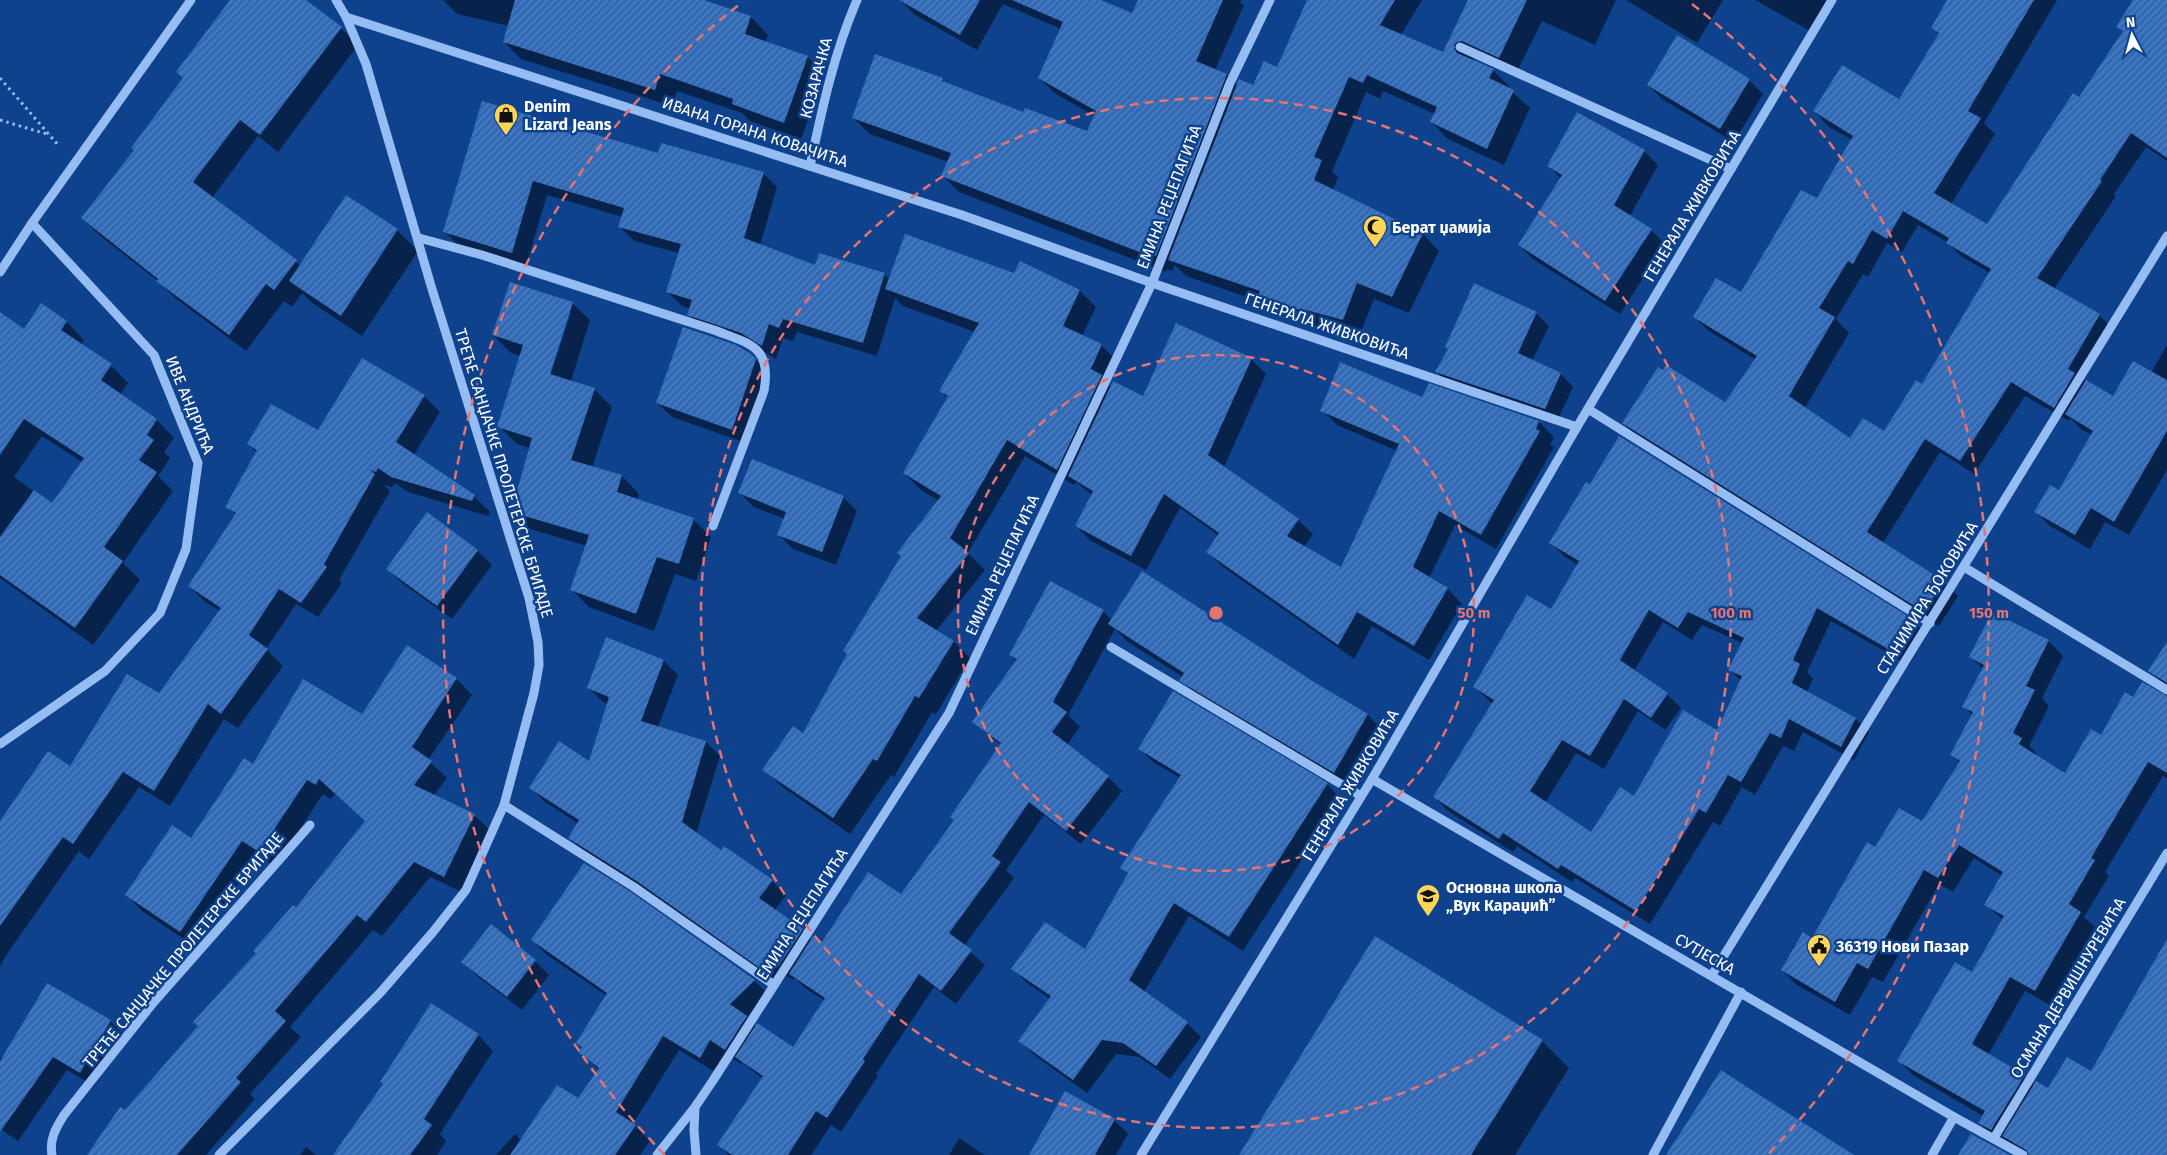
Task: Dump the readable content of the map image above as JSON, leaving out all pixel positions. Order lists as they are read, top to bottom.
{
  "streets": {
    "street": [
      "КОЗАРАЧКА",
      "ИВАНА ГОРАНА КОВАЧИЋА",
      "ЕМИНА РЕЏЕПАГИЋА",
      "ГЕНЕРАЛА ЖИВКОВИЋА",
      "ИВЕ АНДРИЋА",
      "ТРЕЋЕ САНЏАЧКЕ ПРОЛЕТЕРСКЕ БРИГАДЕ",
      "СТАНИМИРА ЂОКОВИЋА",
      "СУТЈЕСКА",
      "ОСМАНА ДЕРВИШНУРЕВИЋА"
    ]
  },
  "crossings": [
    ["КОЗАРАЧКА", "ИВАНА ГОРАНА КОВАЧИЋА"],
    ["ИВАНА ГОРАНА КОВАЧИЋА", "ЕМИНА РЕЏЕПАГИЋА"],
    ["ИВАНА ГОРАНА КОВАЧИЋА", "ГЕНЕРАЛА ЖИВКОВИЋА"],
    ["ИВАНА ГОРАНА КОВАЧИЋА", "ТРЕЋЕ САНЏАЧКЕ ПРОЛЕТЕРСКЕ БРИГАДЕ"],
    ["ЕМИНА РЕЏЕПАГИЋА", "ГЕНЕРАЛА ЖИВКОВИЋА"],
    ["ГЕНЕРАЛА ЖИВКОВИЋА", "СУТЈЕСКА"],
    ["СТАНИМИРА ЂОКОВИЋА", "СУТЈЕСКА"],
    ["СУТЈЕСКА", "ОСМАНА ДЕРВИШНУРЕВИЋА"]
  ],
  "places": {
    "shop": ["Denim Lizard Jeans"],
    "mosque": ["Берат џамија"],
    "school or university": ["Основна школа „Вук Караџић”"],
    "public building": ["36319 Нови Пазар"]
  },
  "north": "top",
  "rings": ["50 m", "100 m", "150 m"]
}
